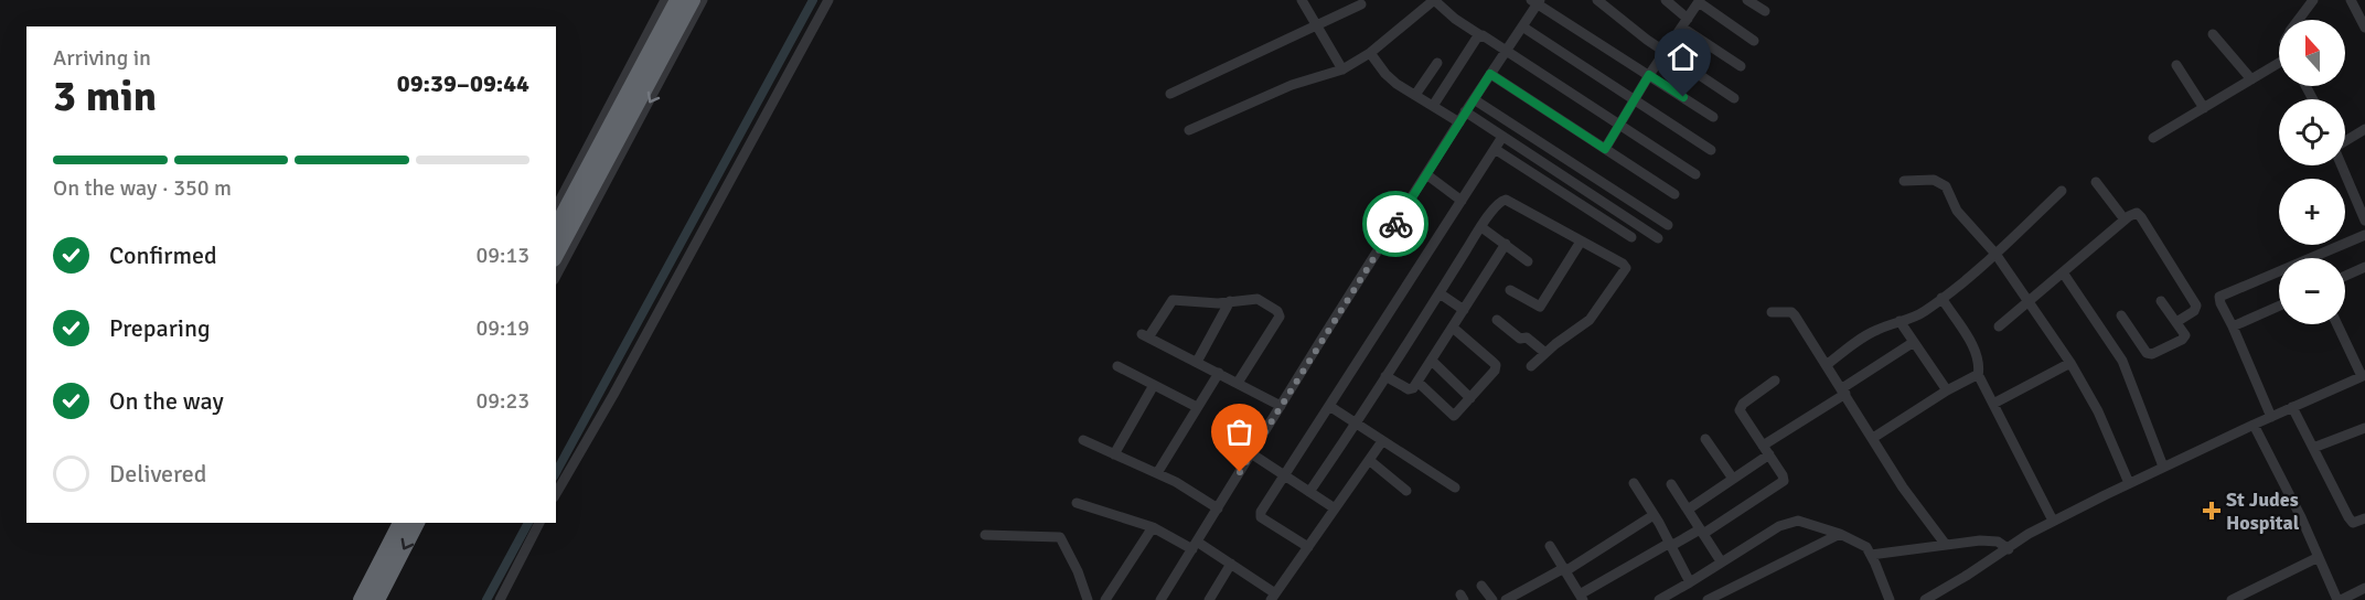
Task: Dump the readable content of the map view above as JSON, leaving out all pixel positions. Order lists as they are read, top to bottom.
{
  "places": {
    "health": ["St Judes Hospital"]
  },
  "north": "top",
  "page": {
    "map_buttons": ["+", "−"],
    "heading": ["3 min", "Arriving in", "09:39–09:44"],
    "bar": "On the way · 350 m",
    "list": [
      ["Confirmed", "09:13"],
      ["Preparing", "09:19"],
      ["On the way", "09:23"],
      "Delivered"
    ]
  }
}
